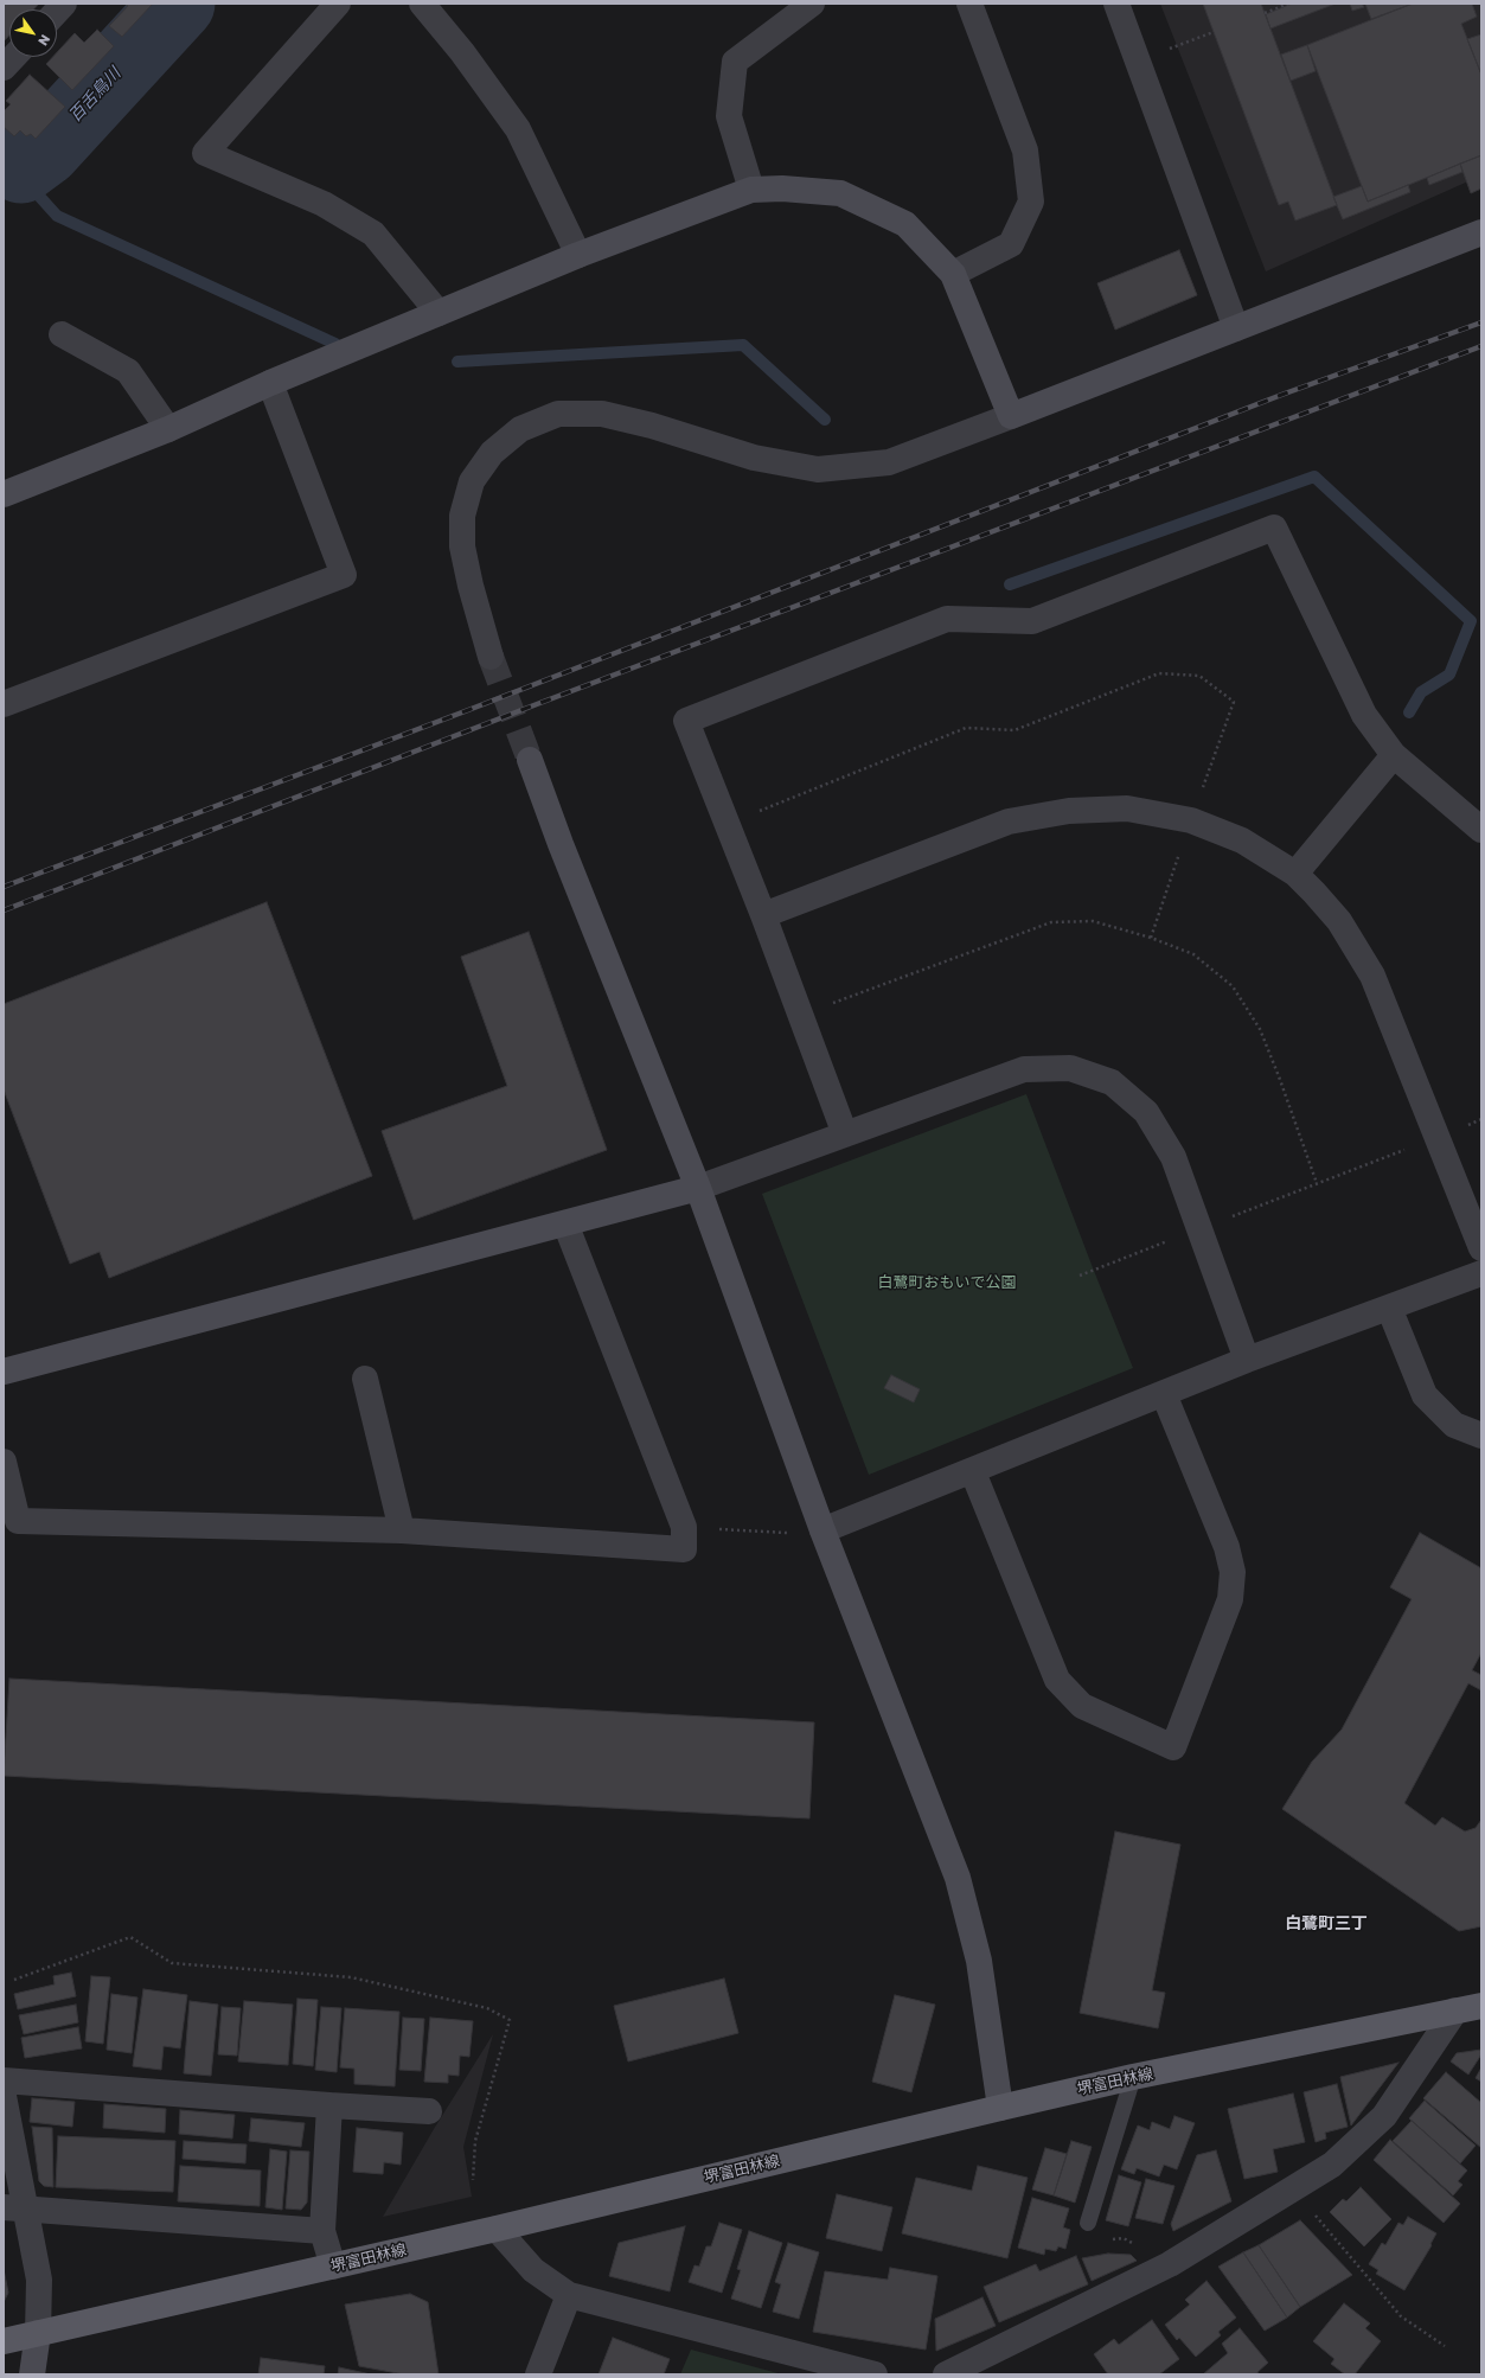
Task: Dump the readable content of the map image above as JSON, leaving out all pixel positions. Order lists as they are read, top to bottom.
{
  "streets": {
    "main road": ["堺富田林線"]
  },
  "districts": ["白鷺町三丁"],
  "water": ["百舌鳥川"],
  "parks": ["白鷺町おもいで公園"],
  "north": "bottom right"
}
